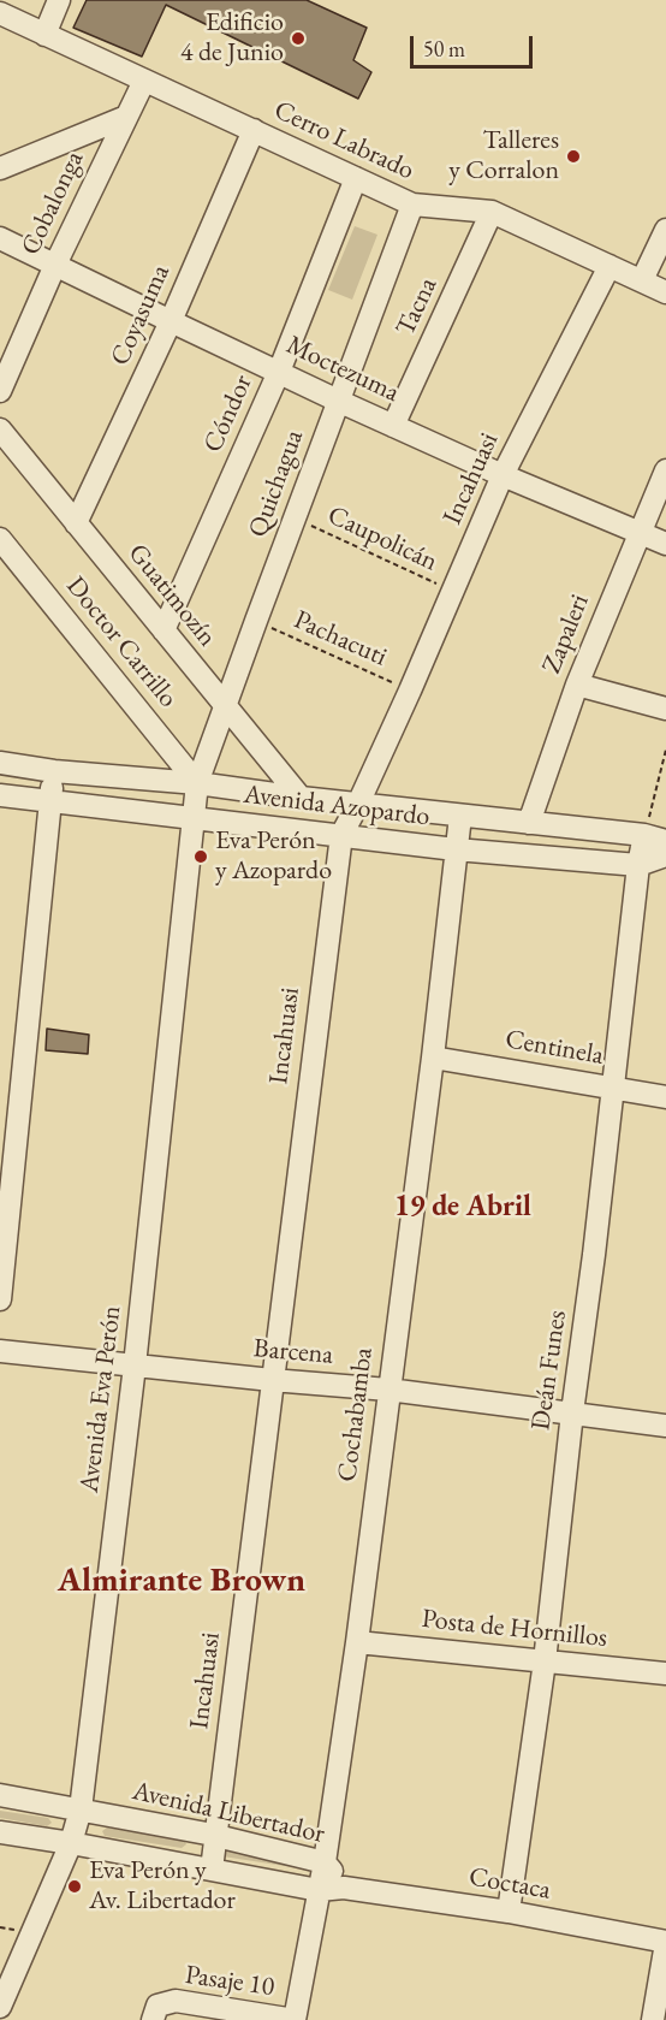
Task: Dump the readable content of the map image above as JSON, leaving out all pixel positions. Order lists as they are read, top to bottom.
{
  "streets": {
    "street": [
      "Cerro Labrado",
      "Cobalonga",
      "Tacna",
      "Coyasuma",
      "Moctezuma",
      "Cóndor",
      "Incahuasi",
      "Quichagua",
      "Guatimozín",
      "Zapaleri",
      "Doctor Carrillo",
      "Avenida Azopardo",
      "Centinela",
      "Barcena",
      "Deán Funes",
      "Avenida Eva Perón",
      "Cochabamba",
      "Posta de Hornillos",
      "Avenida Libertador",
      "Coctaca",
      "Pasaje 10"
    ],
    "path": ["Caupolicán", "Pachacuti"]
  },
  "crossings": [
    ["Cerro Labrado", "Cobalonga"],
    ["Cerro Labrado", "Tacna"],
    ["Cerro Labrado", "Coyasuma"],
    ["Cerro Labrado", "Cóndor"],
    ["Cerro Labrado", "Incahuasi"],
    ["Cerro Labrado", "Quichagua"],
    ["Cobalonga", "Moctezuma"],
    ["Tacna", "Moctezuma"],
    ["Coyasuma", "Moctezuma"],
    ["Coyasuma", "Guatimozín"],
    ["Moctezuma", "Cóndor"],
    ["Moctezuma", "Incahuasi"],
    ["Moctezuma", "Quichagua"],
    ["Moctezuma", "Zapaleri"],
    ["Cóndor", "Guatimozín"],
    ["Incahuasi", "Caupolicán"],
    ["Incahuasi", "Pachacuti"],
    ["Incahuasi", "Avenida Azopardo"],
    ["Incahuasi", "Barcena"],
    ["Incahuasi", "Avenida Libertador"],
    ["Quichagua", "Caupolicán"],
    ["Quichagua", "Guatimozín"],
    ["Quichagua", "Pachacuti"],
    ["Quichagua", "Doctor Carrillo"],
    ["Quichagua", "Avenida Azopardo"],
    ["Quichagua", "Avenida Eva Perón"],
    ["Guatimozín", "Avenida Azopardo"],
    ["Zapaleri", "Avenida Azopardo"],
    ["Doctor Carrillo", "Avenida Azopardo"],
    ["Doctor Carrillo", "Avenida Eva Perón"],
    ["Avenida Azopardo", "Deán Funes"],
    ["Avenida Azopardo", "Avenida Eva Perón"],
    ["Avenida Azopardo", "Cochabamba"],
    ["Centinela", "Deán Funes"],
    ["Centinela", "Cochabamba"],
    ["Barcena", "Deán Funes"],
    ["Barcena", "Avenida Eva Perón"],
    ["Barcena", "Cochabamba"],
    ["Deán Funes", "Posta de Hornillos"],
    ["Deán Funes", "Coctaca"],
    ["Avenida Eva Perón", "Avenida Libertador"],
    ["Cochabamba", "Posta de Hornillos"],
    ["Cochabamba", "Avenida Libertador"],
    ["Cochabamba", "Pasaje 10"],
    ["Avenida Libertador", "Coctaca"]
  ],
  "districts": ["19 de Abril", "Almirante Brown"],
  "places": [
    "Edificio 4 de Junio",
    "Talleres y Corralon",
    "Eva Perón y Azopardo",
    "Eva Perón y Av. Libertador"
  ],
  "scale_bar": "50 m"
}
